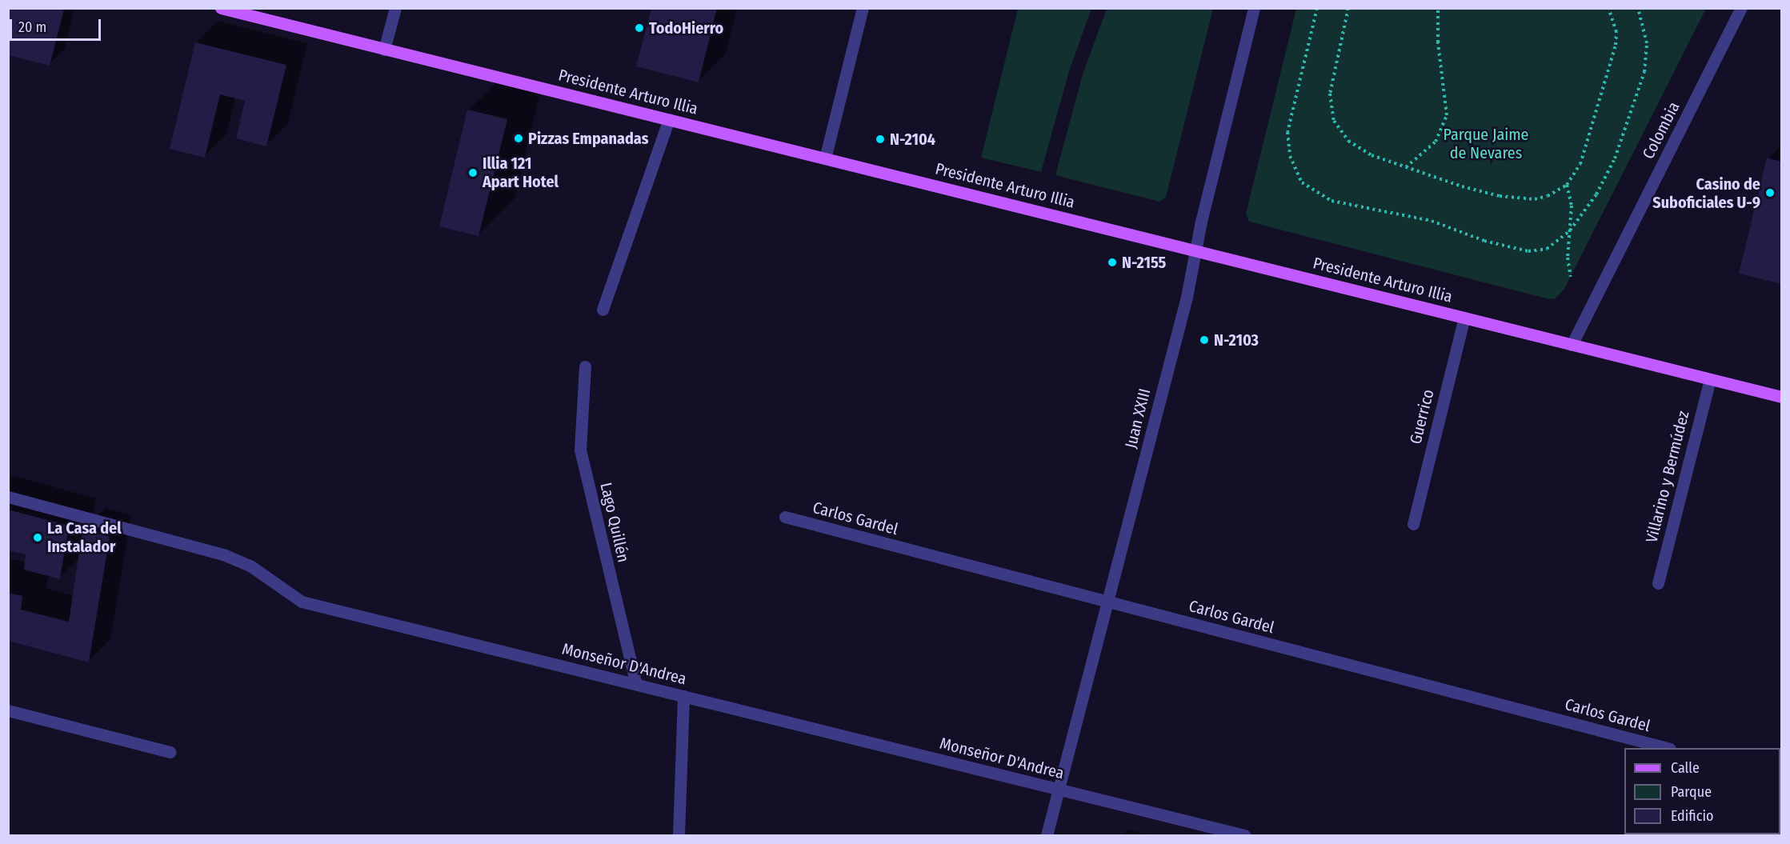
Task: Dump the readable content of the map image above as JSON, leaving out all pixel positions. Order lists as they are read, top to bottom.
{
  "streets": {
    "main road": ["Presidente Arturo Illia"],
    "street": [
      "Colombia",
      "Guerrico",
      "Juan XXIII",
      "Villarino y Bermúdez",
      "Carlos Gardel",
      "Lago Quillén",
      "Monseñor D'Andrea"
    ]
  },
  "crossings": [
    ["Presidente Arturo Illia", "Colombia"],
    ["Presidente Arturo Illia", "Guerrico"],
    ["Presidente Arturo Illia", "Juan XXIII"],
    ["Presidente Arturo Illia", "Villarino y Bermúdez"],
    ["Juan XXIII", "Carlos Gardel"],
    ["Juan XXIII", "Monseñor D'Andrea"],
    ["Lago Quillén", "Monseñor D'Andrea"]
  ],
  "parks": ["Parque Jaime de Nevares"],
  "places": [
    "TodoHierro",
    "Pizzas Empanadas",
    "N-2104",
    "Illia 121 Apart Hotel",
    "Casino de Suboficiales U-9",
    "N-2155",
    "N-2103",
    "La Casa del Instalador"
  ],
  "legend": ["Calle", "Parque", "Edificio"],
  "scale_bar": "20 m"
}
